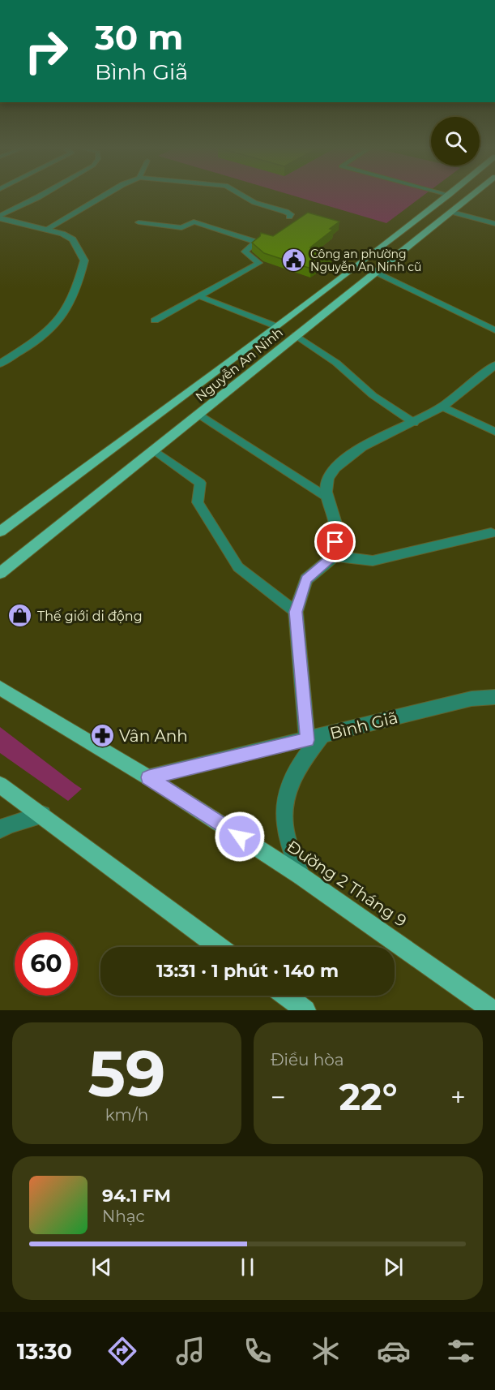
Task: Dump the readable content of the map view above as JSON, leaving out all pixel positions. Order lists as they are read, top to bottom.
{
  "streets": {
    "main road": ["Nguyễn An Ninh", "Đường 2 Tháng 9"],
    "street": ["Bình Giã"]
  },
  "crossings": [
    ["Bình Giã", "Đường 2 Tháng 9"]
  ],
  "places": {
    "public building": ["Công an phường Nguyễn An Ninh cũ"],
    "shop": ["Thế giới di động"],
    "pharmacy": ["Vân Anh"]
  },
  "page": {
    "turn": ["30 m", "Bình Giã"],
    "limit": "60",
    "trip": "13:31 · 1 phút · 140 m",
    "tile": [
      ["59", "km/h"],
      "Điều hòa"
    ],
    "heat": ["−", "22°", "+"],
    "song": ["94.1 FM", "Nhạc"],
    "tabs": "13:30"
  }
}
